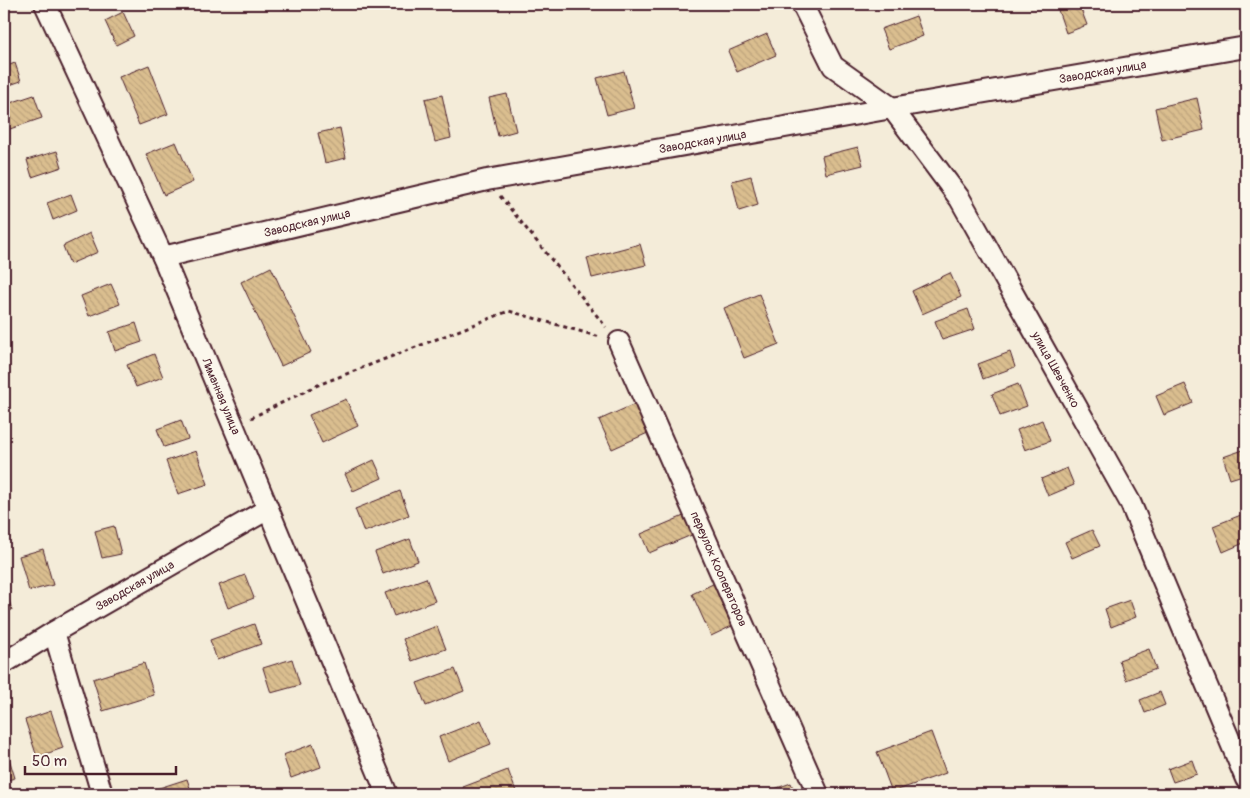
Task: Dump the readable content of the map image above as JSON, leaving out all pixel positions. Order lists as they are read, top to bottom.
{
  "streets": {
    "street": [
      "Заводская улица",
      "улица Шевченко",
      "Лиманная улица",
      "переулок Кооператоров"
    ]
  },
  "crossings": [
    ["Заводская улица", "улица Шевченко"],
    ["Заводская улица", "Лиманная улица"]
  ],
  "scale_bar": "50 m"
}
